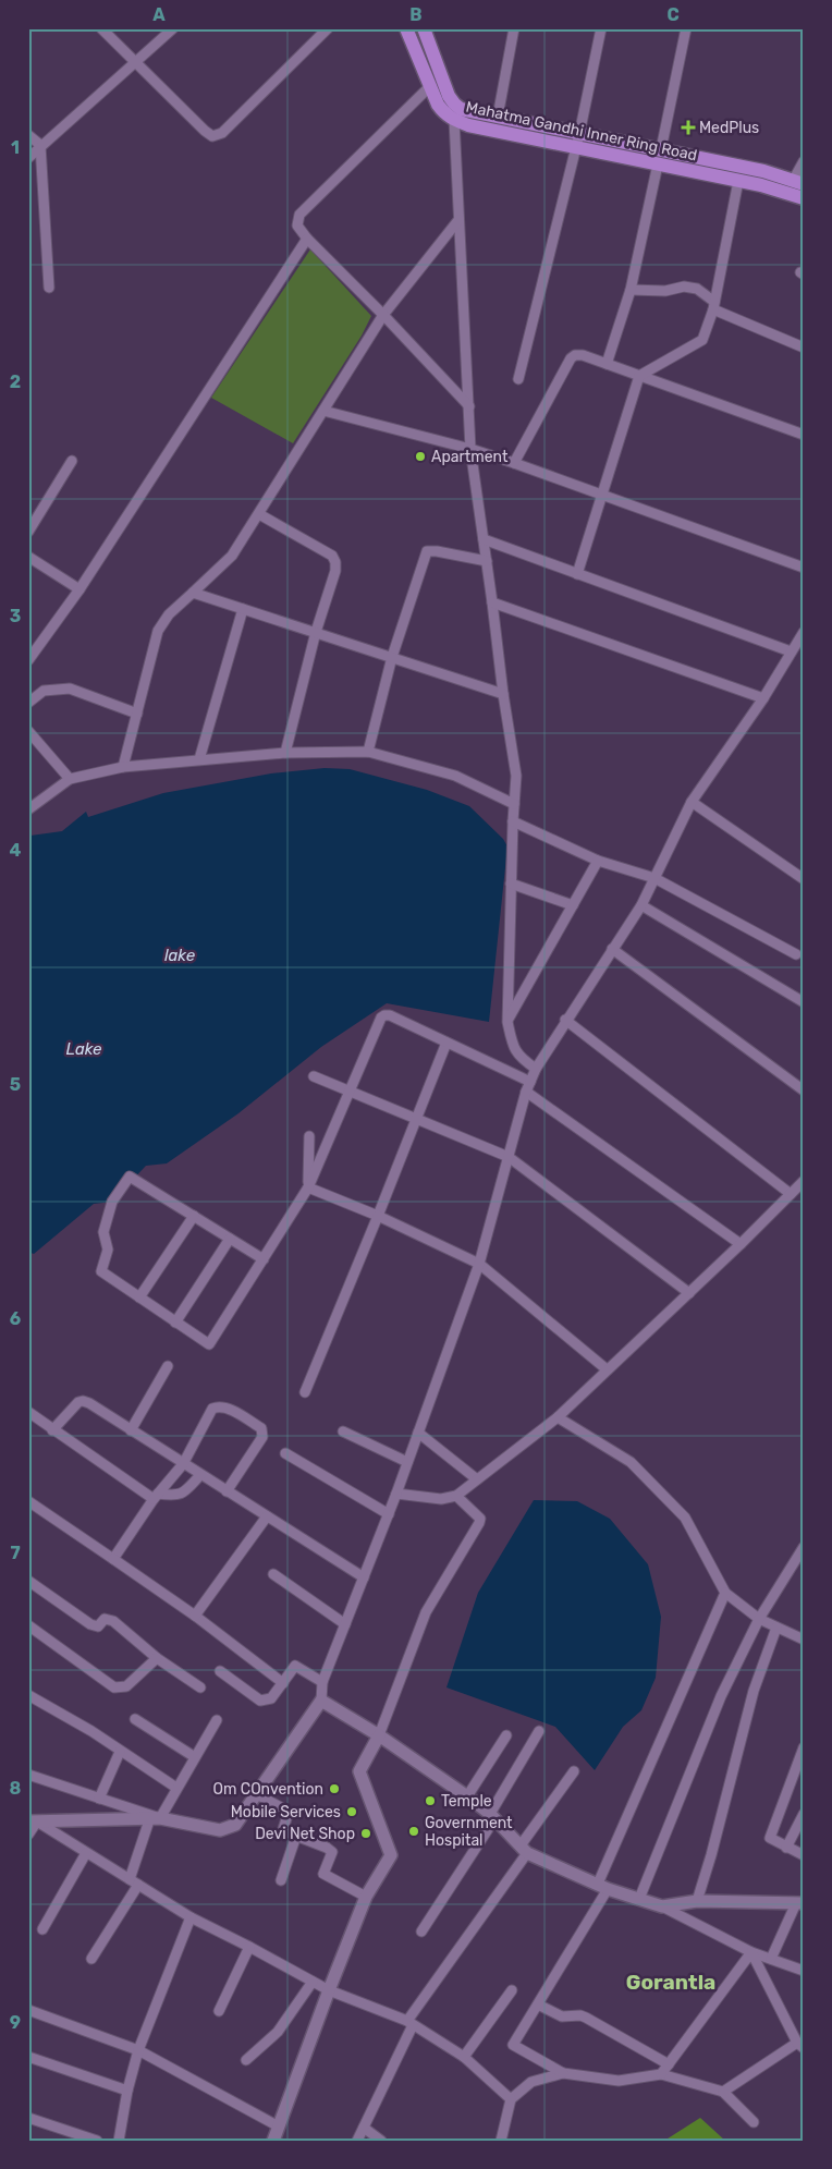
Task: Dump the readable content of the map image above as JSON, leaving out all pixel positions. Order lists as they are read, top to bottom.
{
  "streets": {
    "main road": ["Mahatma Gandhi Inner Ring Road"]
  },
  "districts": ["Gorantla"],
  "water": ["lake", "Lake"],
  "places": {
    "health": ["MedPlus"],
    "other": [
      "Apartment",
      "Om COnvention",
      "Temple",
      "Mobile Services",
      "Government Hospital",
      "Devi Net Shop"
    ]
  },
  "grid": {
    "columns": ["A", "B", "C"],
    "rows": [
      "1",
      "2",
      "3",
      "4",
      "5",
      "6",
      "7",
      "8",
      "9"
    ]
  }
}
